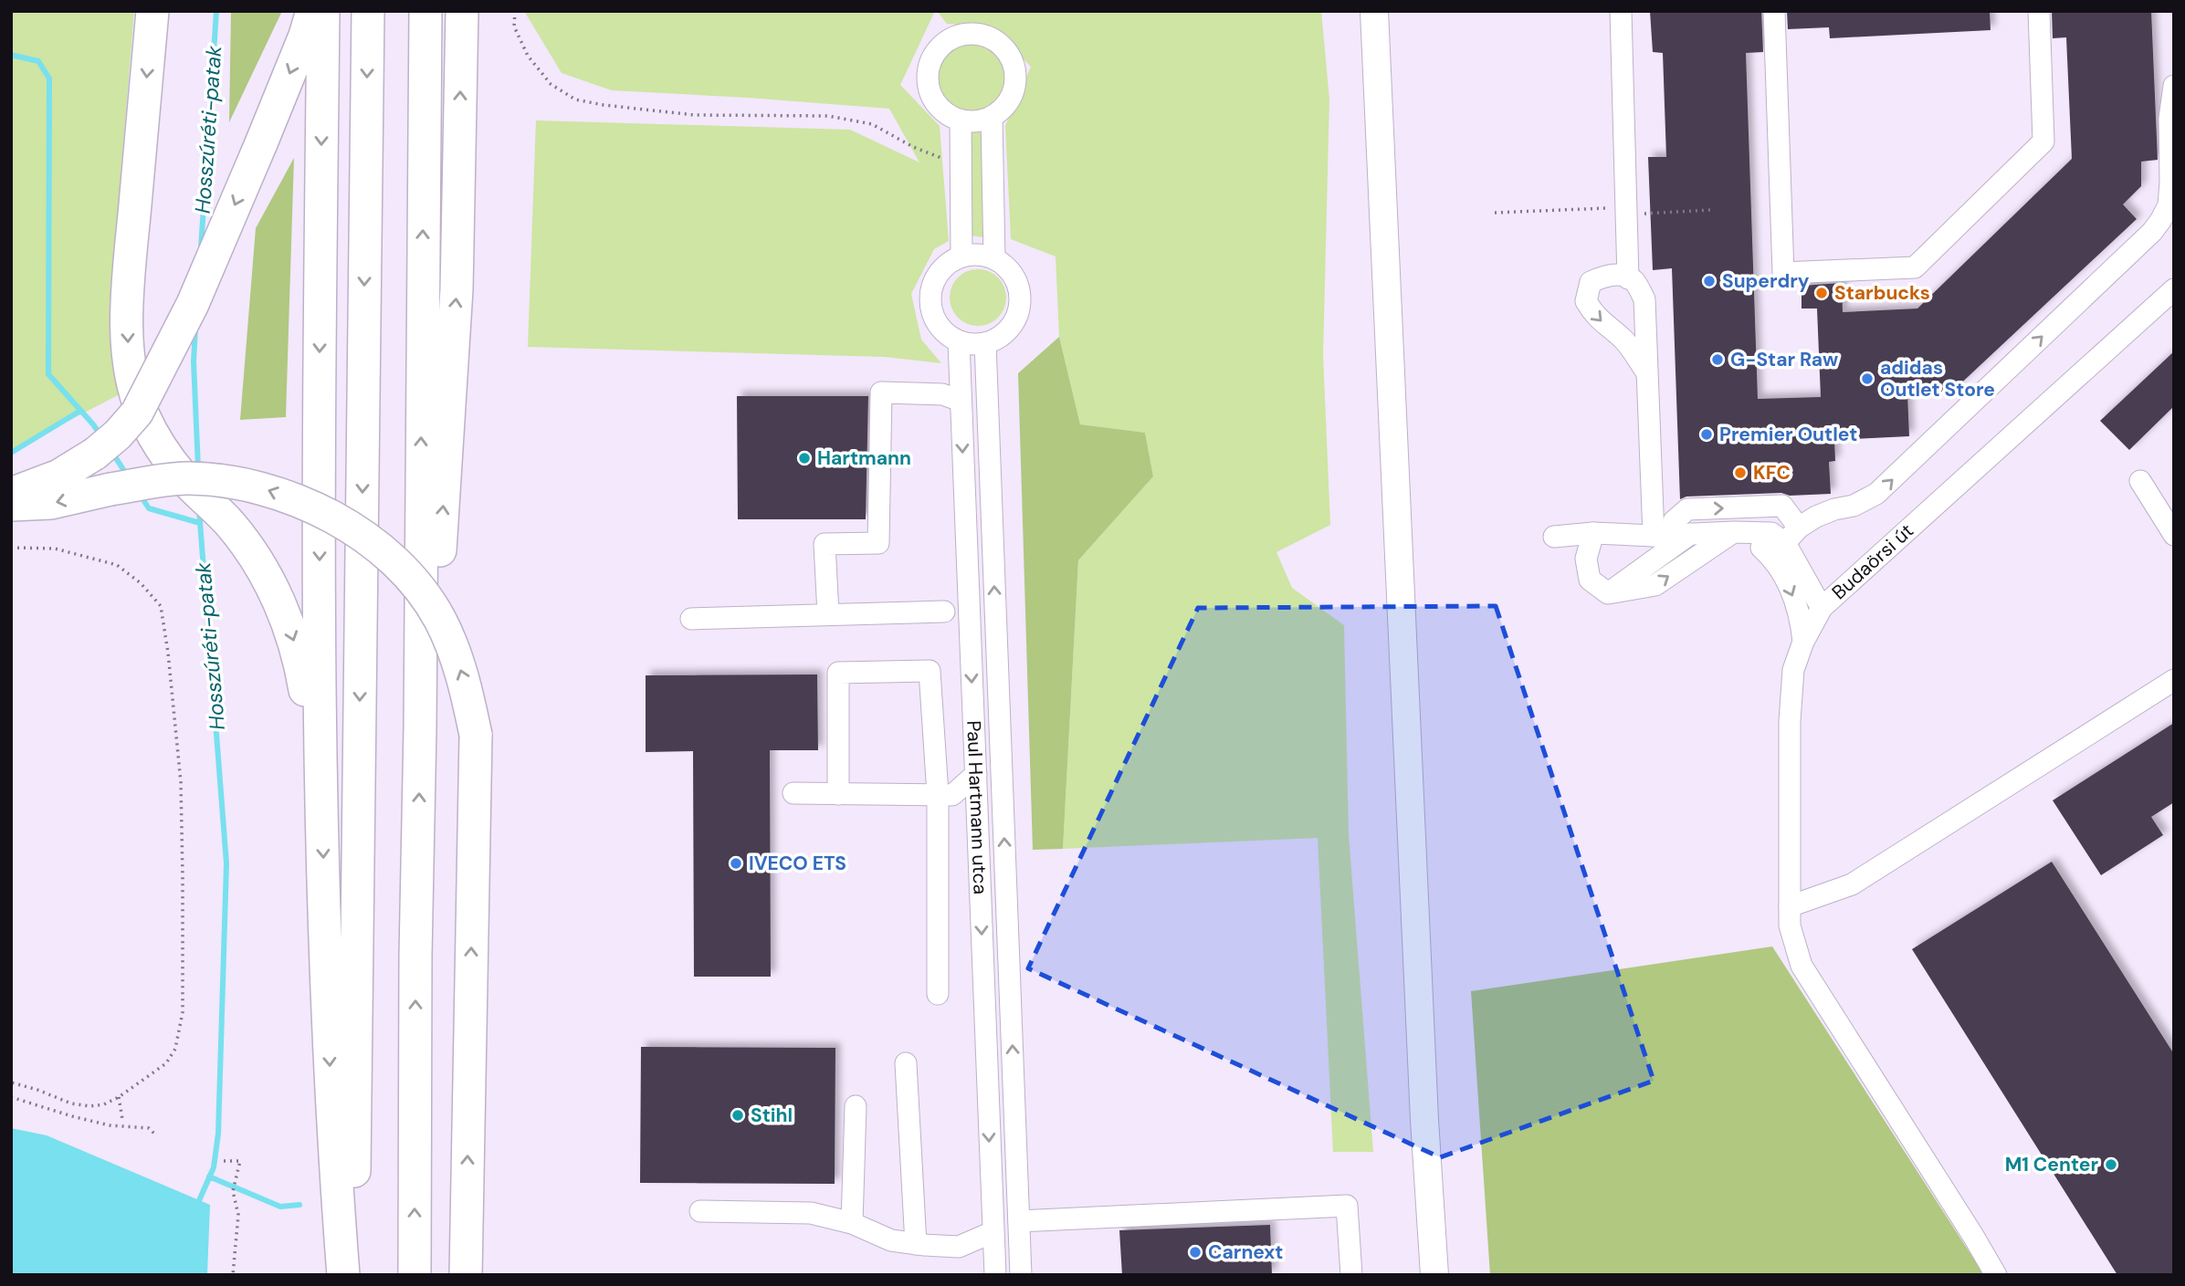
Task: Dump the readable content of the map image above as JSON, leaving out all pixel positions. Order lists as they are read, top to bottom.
{
  "streets": {
    "street": ["Budaörsi út", "Paul Hartmann utca"]
  },
  "water": ["Hosszúréti-patak"],
  "places": [
    "Superdry",
    "Starbucks",
    "G-Star Raw",
    "adidas Outlet Store",
    "Premier Outlet",
    "Hartmann",
    "KFC",
    "IVECO ETS",
    "Stihl",
    "M1 Center",
    "Carnext"
  ]
}
